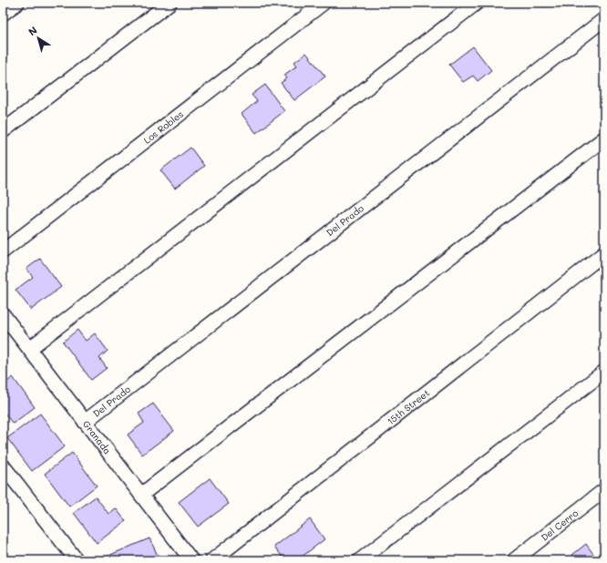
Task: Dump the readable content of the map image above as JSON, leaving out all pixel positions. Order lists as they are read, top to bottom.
{
  "streets": {
    "street": [
      "Los Robles",
      "Del Prado",
      "15th Street",
      "Granada",
      "Del Cerro"
    ]
  },
  "crossings": [
    ["Del Prado", "Granada"]
  ],
  "north": "top left"
}
